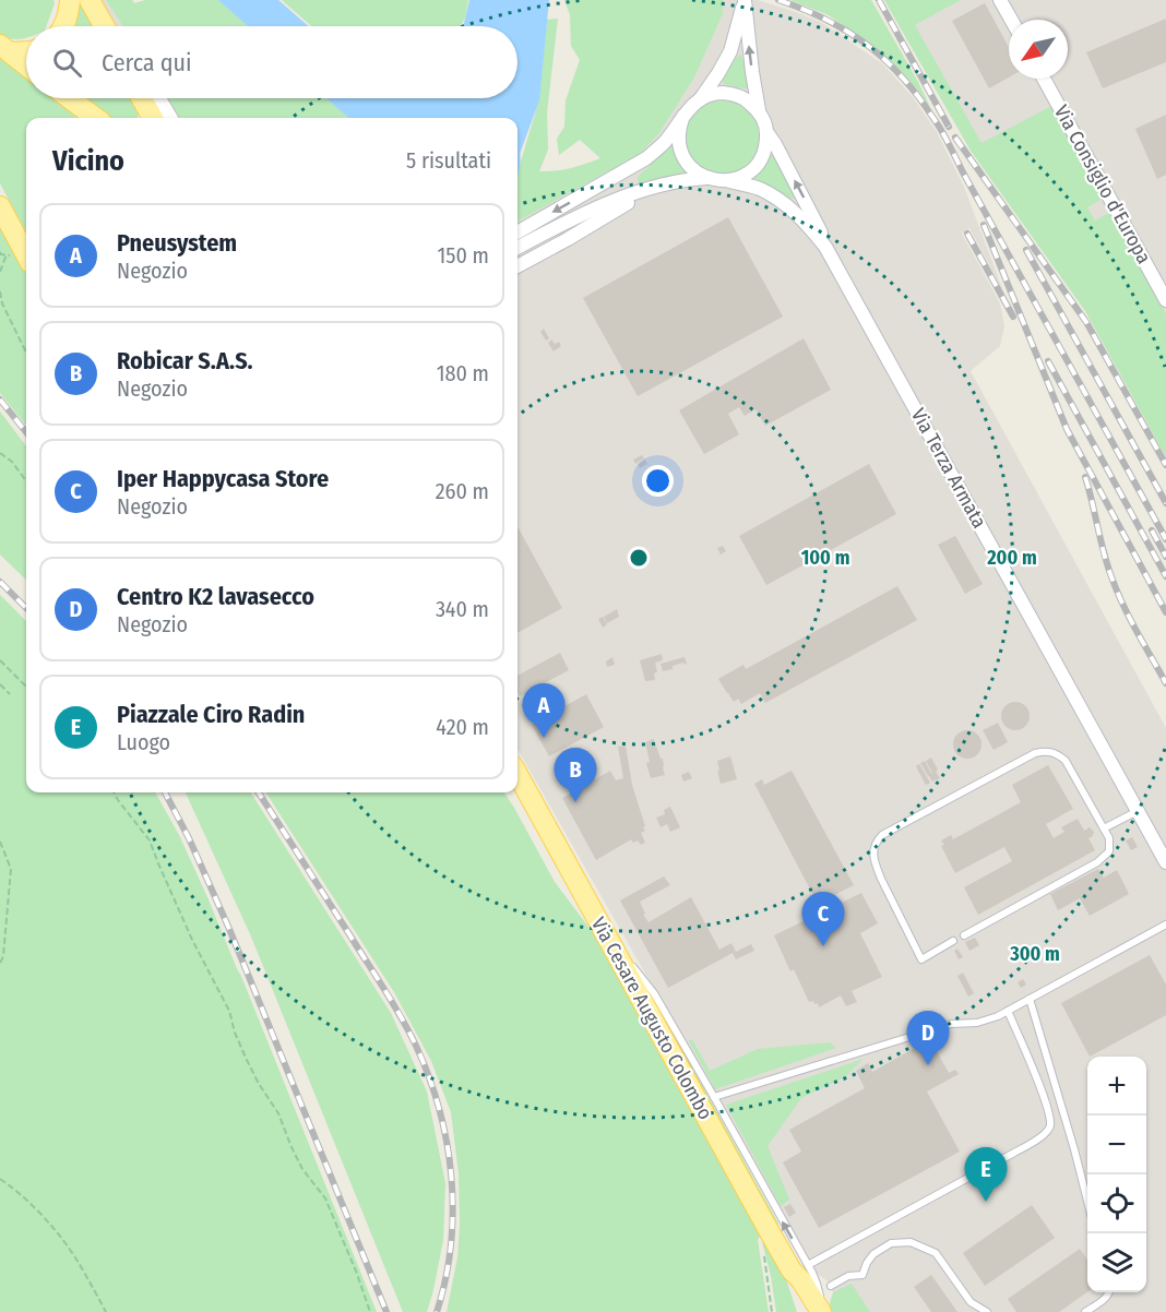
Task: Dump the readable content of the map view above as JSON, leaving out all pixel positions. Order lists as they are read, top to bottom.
{
  "streets": {
    "main road": ["Via Cesare Augusto Colombo"],
    "street": ["Via Consiglio d'Europa", "Via Terza Armata"]
  },
  "north": "bottom left",
  "page": {
    "search": "Cerca qui",
    "heading": ["Vicino", "5 risultati"],
    "list": [
      {
        "mark": "A",
        "name": "Pneusystem",
        "note": "Negozio",
        "value": "150 m"
      },
      {
        "mark": "B",
        "name": "Robicar S.A.S.",
        "note": "Negozio",
        "value": "180 m"
      },
      {
        "mark": "C",
        "name": "Iper Happycasa Store",
        "note": "Negozio",
        "value": "260 m"
      },
      {
        "mark": "D",
        "name": "Centro K2 lavasecco",
        "note": "Negozio",
        "value": "340 m"
      },
      {
        "mark": "E",
        "name": "Piazzale Ciro Radin",
        "note": "Luogo",
        "value": "420 m"
      }
    ],
    "pins": [
      "A",
      "B",
      "C",
      "D",
      "E"
    ],
    "map_buttons": ["+", "−"]
  },
  "rings": ["100 m", "200 m", "300 m"]
}
